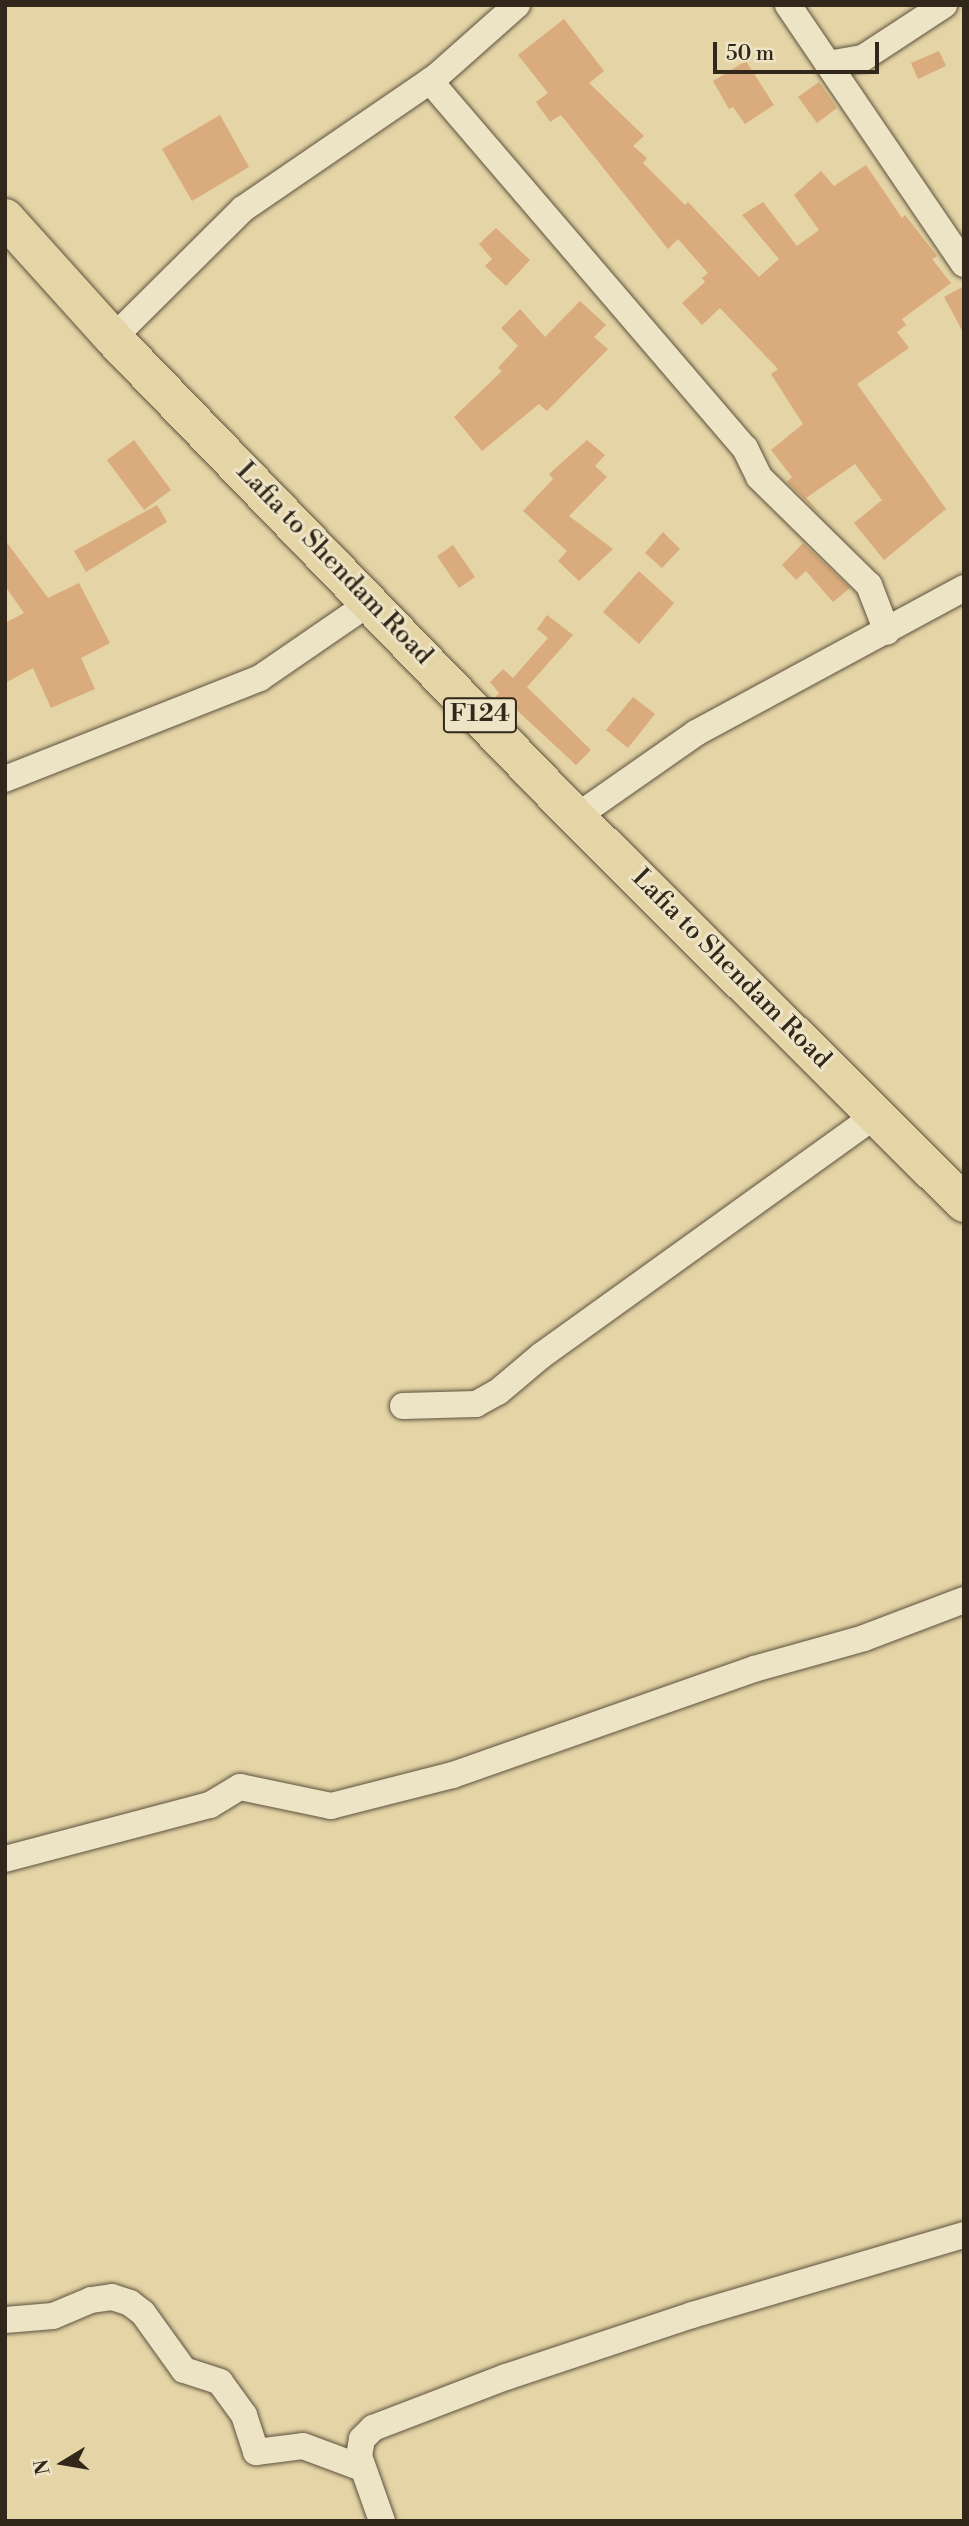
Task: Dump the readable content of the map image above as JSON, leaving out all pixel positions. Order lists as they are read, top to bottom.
{
  "streets": {
    "main road": ["Lafia to Shendam Road", "F124"]
  },
  "scale_bar": "50 m",
  "north": "left"
}
